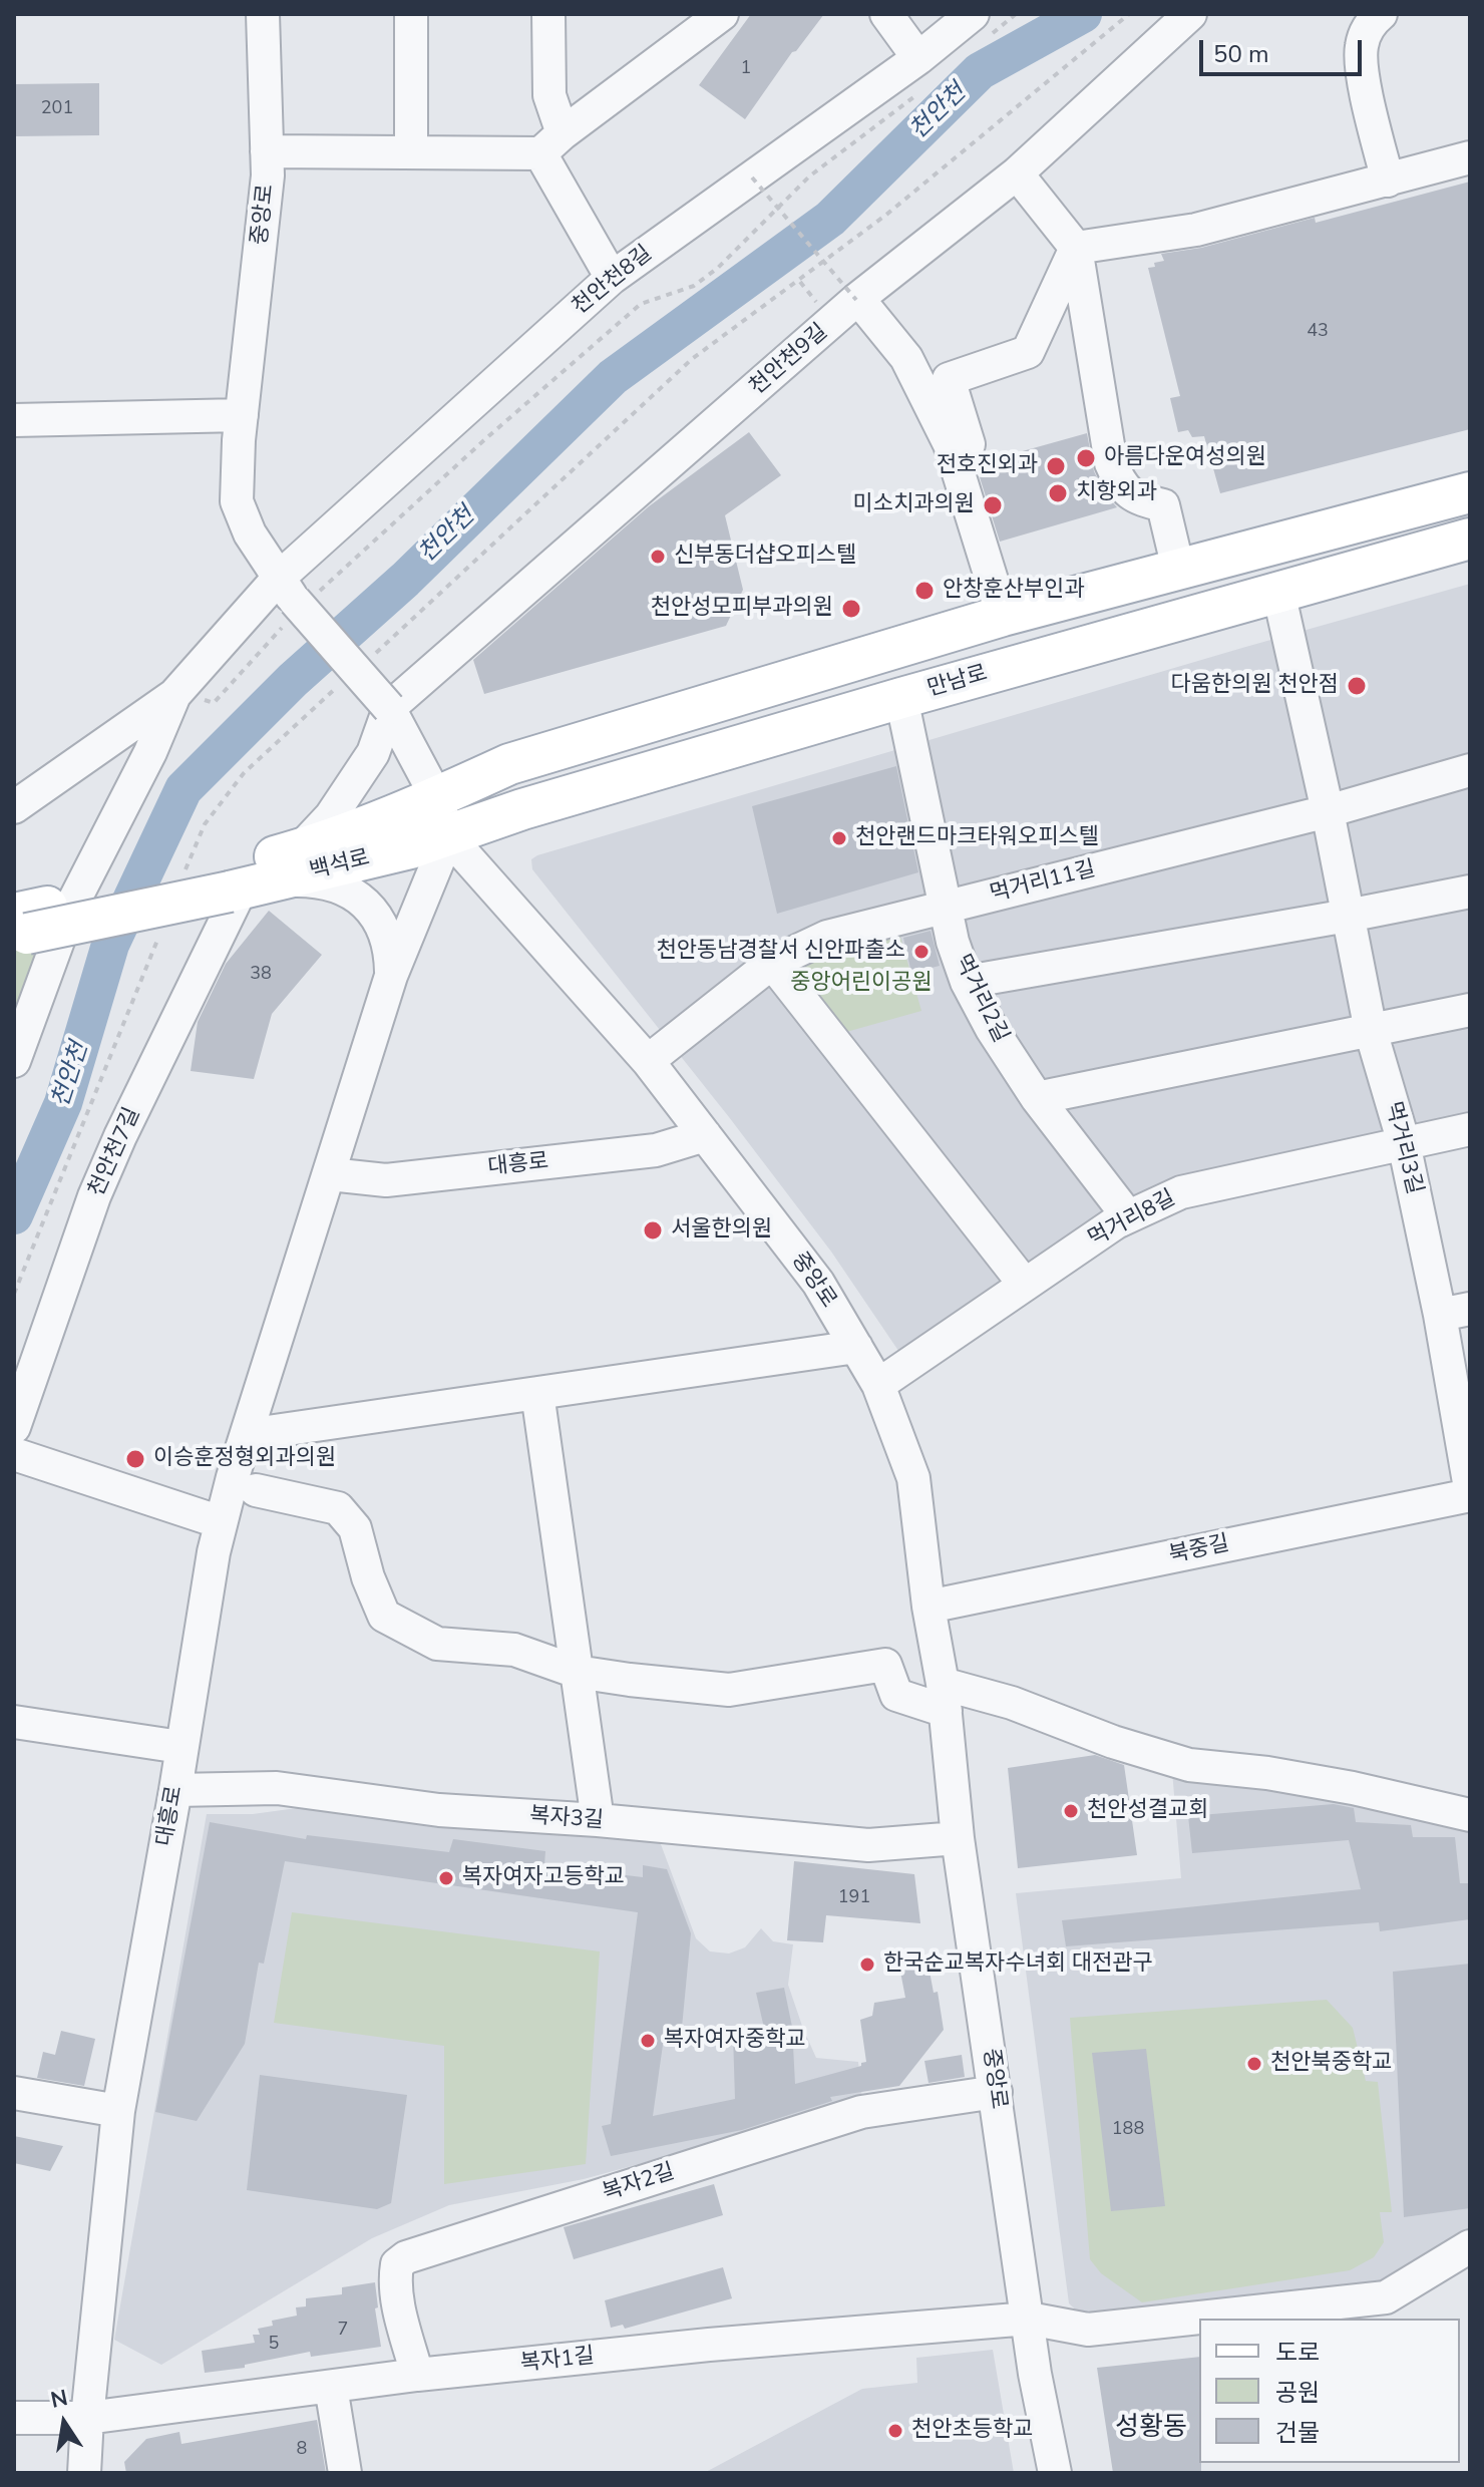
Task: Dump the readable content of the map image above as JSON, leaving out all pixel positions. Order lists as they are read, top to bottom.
{
  "streets": {
    "main road": ["만남로", "백석로"],
    "street": [
      "중앙로",
      "천안천8길",
      "천안천9길",
      "먹거리11길",
      "먹거리2길",
      "먹거리3길",
      "천안천7길",
      "대흥로",
      "먹거리8길",
      "북중길",
      "복자3길",
      "복자2길",
      "복자1길"
    ]
  },
  "crossings": [
    ["중앙로", "천안천8길"],
    ["중앙로", "천안천9길"],
    ["중앙로", "만남로"],
    ["중앙로", "백석로"],
    ["중앙로", "먹거리11길"],
    ["중앙로", "천안천7길"],
    ["중앙로", "대흥로"],
    ["중앙로", "먹거리8길"],
    ["중앙로", "북중길"],
    ["중앙로", "복자3길"],
    ["중앙로", "복자2길"],
    ["중앙로", "복자1길"],
    ["천안천9길", "천안천7길"],
    ["만남로", "백석로"],
    ["만남로", "먹거리2길"],
    ["만남로", "먹거리3길"],
    ["만남로", "대흥로"],
    ["백석로", "천안천7길"],
    ["백석로", "대흥로"],
    ["먹거리11길", "먹거리2길"],
    ["먹거리11길", "먹거리3길"],
    ["먹거리2길", "먹거리8길"],
    ["먹거리3길", "먹거리8길"],
    ["대흥로", "복자3길"],
    ["대흥로", "복자1길"],
    ["복자2길", "복자1길"]
  ],
  "districts": ["성황동"],
  "water": ["천안천"],
  "parks": ["중앙어린이공원"],
  "places": [
    "아름다운여성의원",
    "전호진외과",
    "치항외과",
    "미소치과의원",
    "신부동더샵오피스텔",
    "안창훈산부인과",
    "천안성모피부과의원",
    "다움한의원 천안점",
    "천안랜드마크타워오피스텔",
    "천안동남경찰서 신안파출소",
    "서울한의원",
    "이승훈정형외과의원",
    "천안성결교회",
    "복자여자고등학교",
    "한국순교복자수녀회 대전관구",
    "복자여자중학교",
    "천안북중학교",
    "천안초등학교"
  ],
  "house_numbers": [
    "1",
    "201",
    "43",
    "38",
    "191",
    "188",
    "7",
    "5",
    "8"
  ],
  "legend": ["도로", "공원", "건물"],
  "scale_bar": "50 m",
  "north": "top"
}
